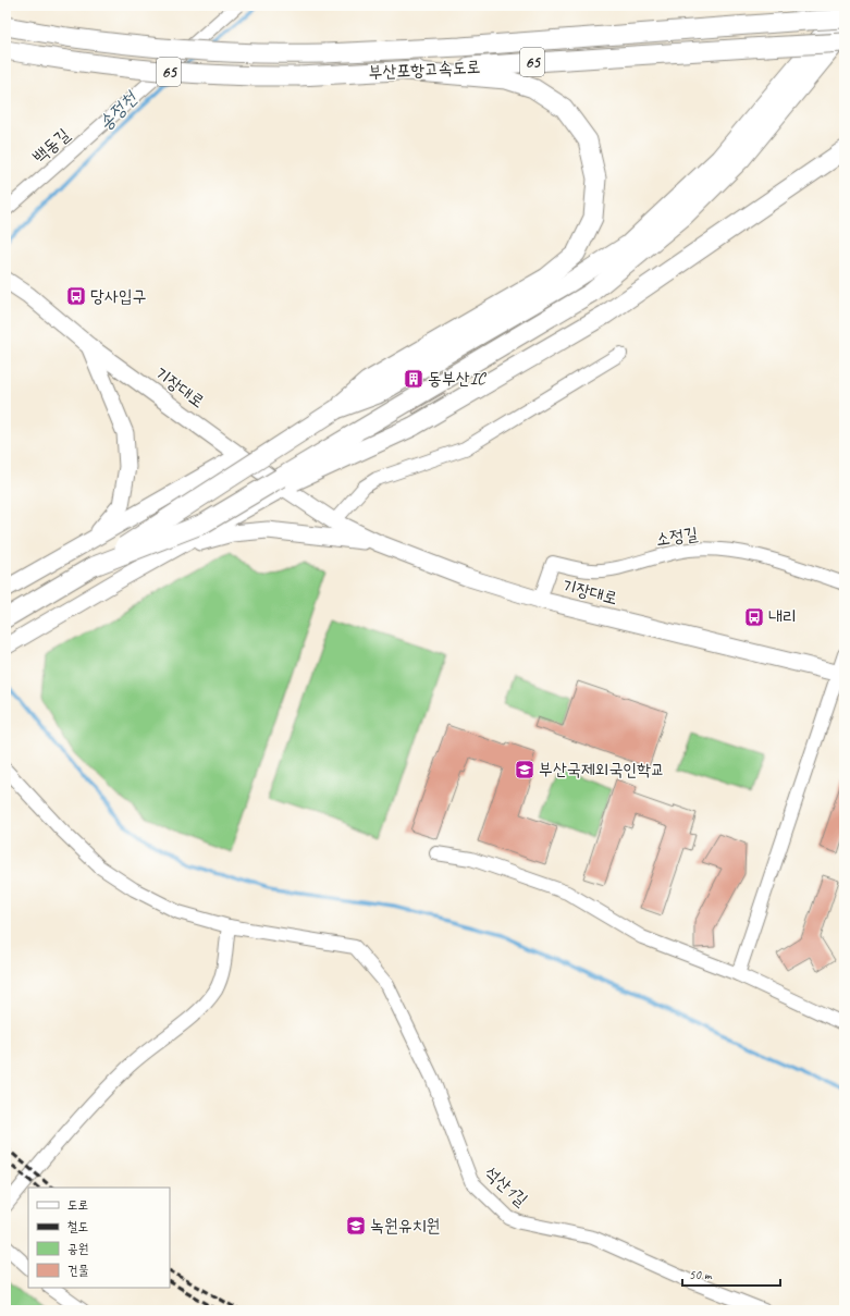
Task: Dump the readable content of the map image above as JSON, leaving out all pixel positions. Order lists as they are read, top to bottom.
{
  "streets": {
    "highway": ["65", "부산포항고속도로"],
    "main road": ["기장대로"],
    "street": ["백동길", "소정길", "석산1길"]
  },
  "crossings": [
    ["기장대로", "소정길"]
  ],
  "water": ["송정천"],
  "places": {
    "bus stop": ["당사입구", "내리"],
    "building": ["동부산IC"],
    "school or university": ["부산국제외국인학교", "녹원유치원"]
  },
  "legend": [
    "도로",
    "철도",
    "공원",
    "건물"
  ],
  "scale_bar": "50 m"
}
